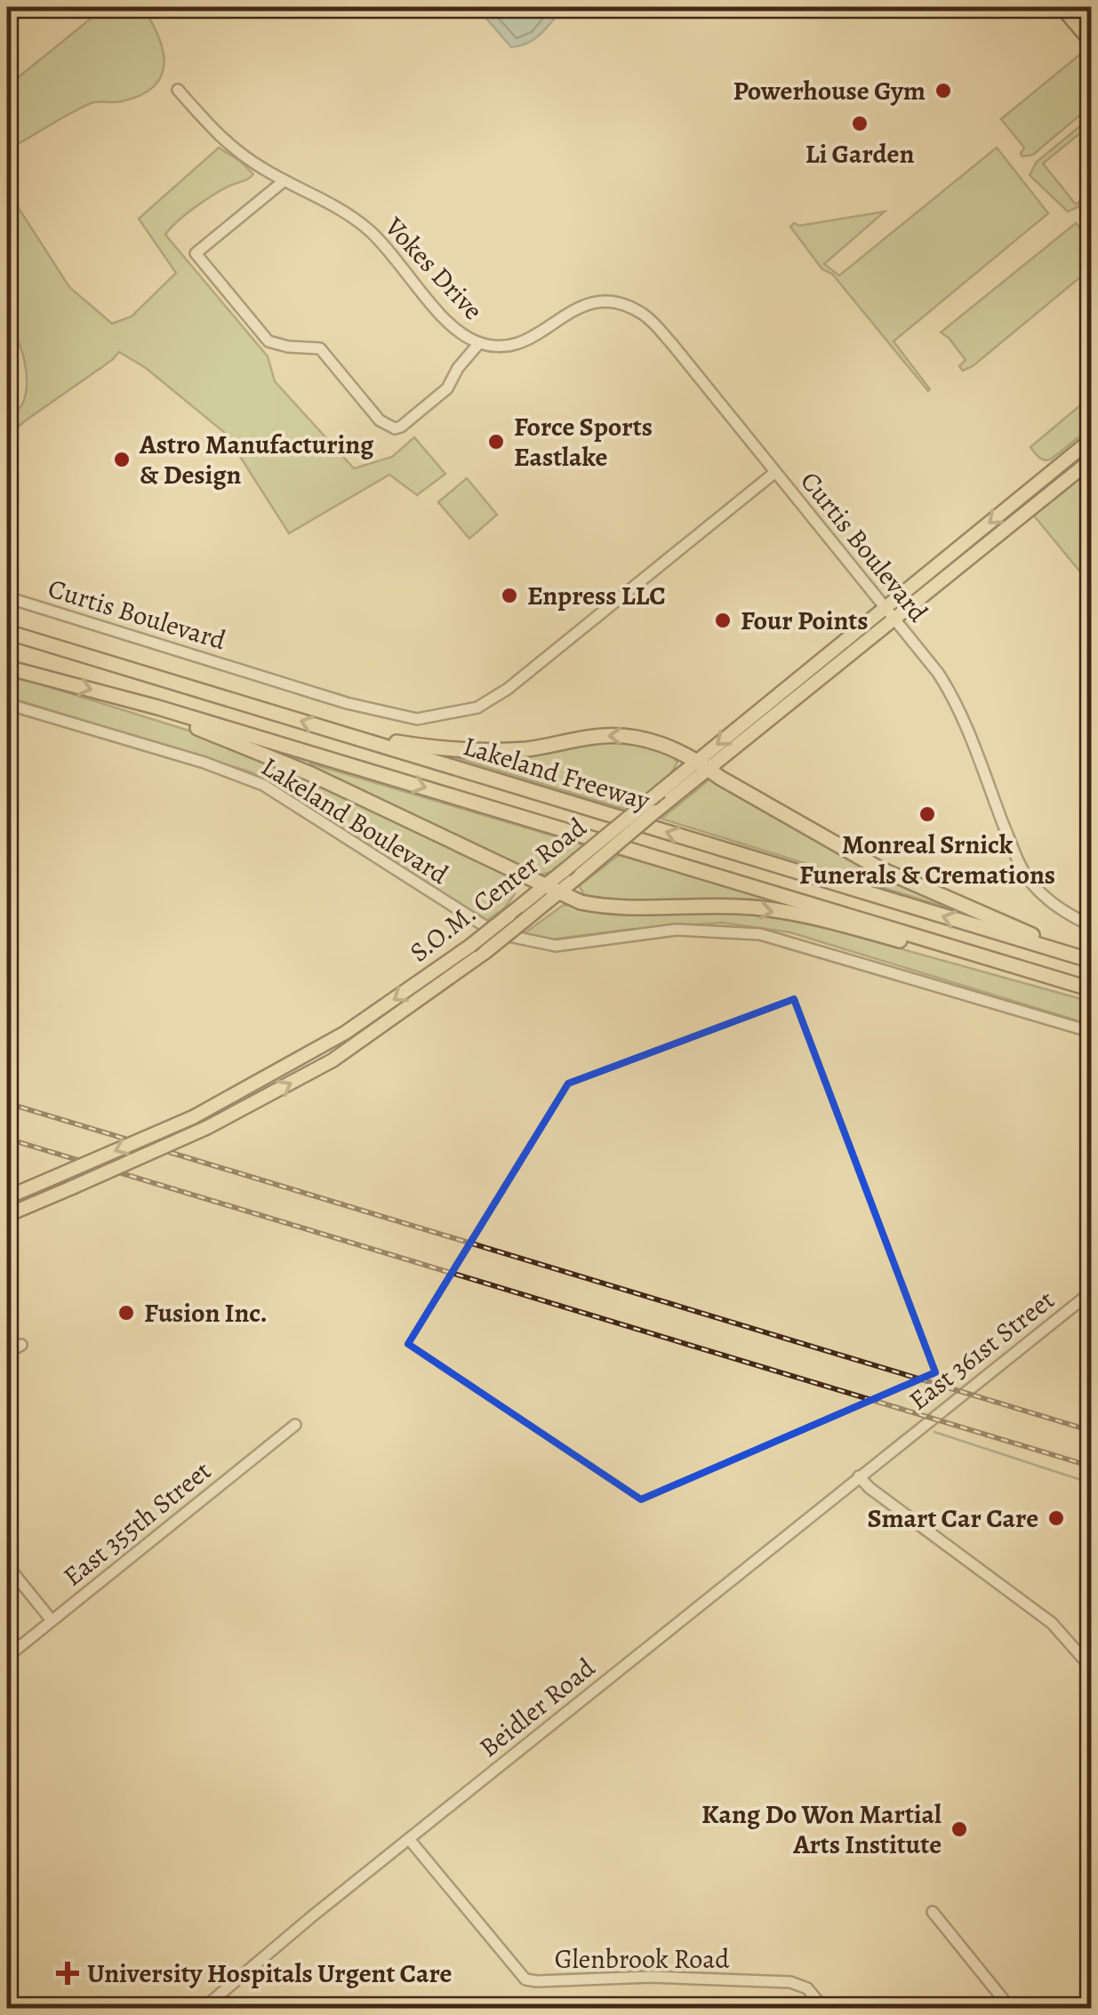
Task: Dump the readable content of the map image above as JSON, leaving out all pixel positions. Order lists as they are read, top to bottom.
{
  "streets": {
    "highway": ["Lakeland Freeway"],
    "main road": ["S.O.M. Center Road"],
    "street": [
      "Vokes Drive",
      "Curtis Boulevard",
      "Lakeland Boulevard",
      "East 361st Street",
      "East 355th Street",
      "Beidler Road",
      "Glenbrook Road"
    ]
  },
  "crossings": [
    ["Vokes Drive", "Curtis Boulevard"],
    ["Curtis Boulevard", "S.O.M. Center Road"],
    ["East 361st Street", "Beidler Road"],
    ["Beidler Road", "Glenbrook Road"]
  ],
  "places": {
    "other": [
      "Powerhouse Gym",
      "Li Garden",
      "Force Sports Eastlake",
      "Astro Manufacturing & Design",
      "Enpress LLC",
      "Four Points",
      "Monreal Srnick Funerals & Cremations",
      "Fusion Inc.",
      "Smart Car Care",
      "Kang Do Won Martial Arts Institute"
    ],
    "health": ["University Hospitals Urgent Care"]
  }
}
